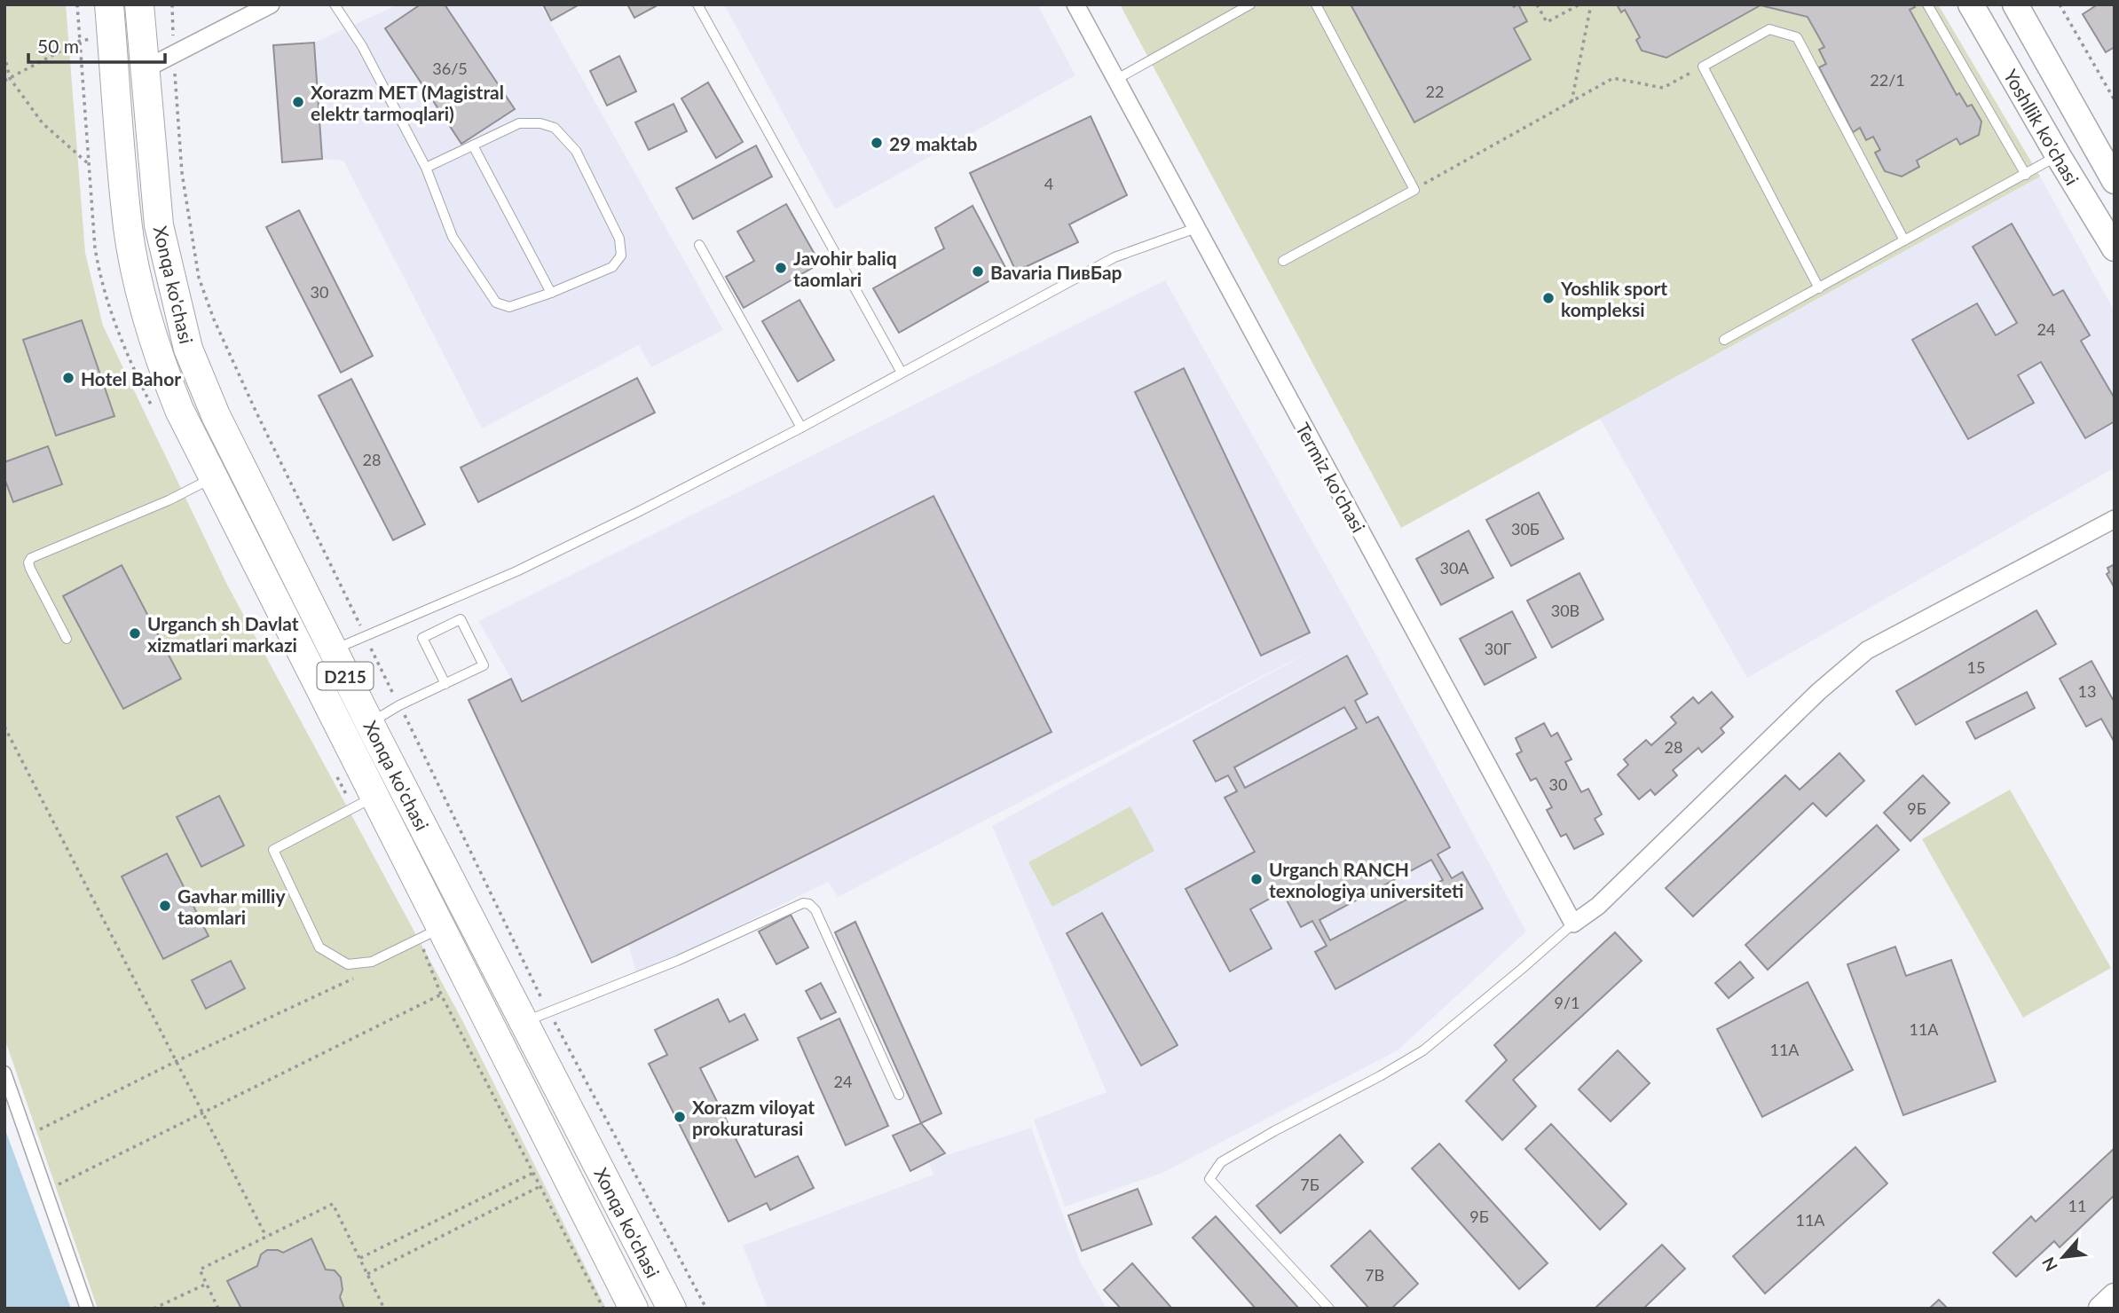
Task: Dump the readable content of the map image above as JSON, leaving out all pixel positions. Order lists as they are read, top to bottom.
{
  "streets": {
    "main road": ["Yoshllik ko'chasi", "Xonqa ko'chasi", "D215"],
    "street": ["Termiz ko'chasi"]
  },
  "places": [
    "Xorazm MET (Magistral elektr tarmoqlari)",
    "29 maktab",
    "Javohir baliq taomlari",
    "Bavaria ПивБар",
    "Yoshlik sport kompleksi",
    "Hotel Bahor",
    "Urganch sh Davlat xizmatlari markazi",
    "Urganch RANCH texnologiya universiteti",
    "Gavhar milliy taomlari",
    "Xorazm viloyat prokuraturasi"
  ],
  "house_numbers": [
    "36/5",
    "22/1",
    "22",
    "4",
    "30",
    "24",
    "28",
    "30Б",
    "30А",
    "30В",
    "30Г",
    "15",
    "13",
    "28",
    "30",
    "9Б",
    "9/1",
    "11А",
    "11А",
    "24",
    "7Б",
    "11",
    "9Б",
    "11A",
    "7В"
  ],
  "scale_bar": "50 m",
  "north": "bottom left"
}
